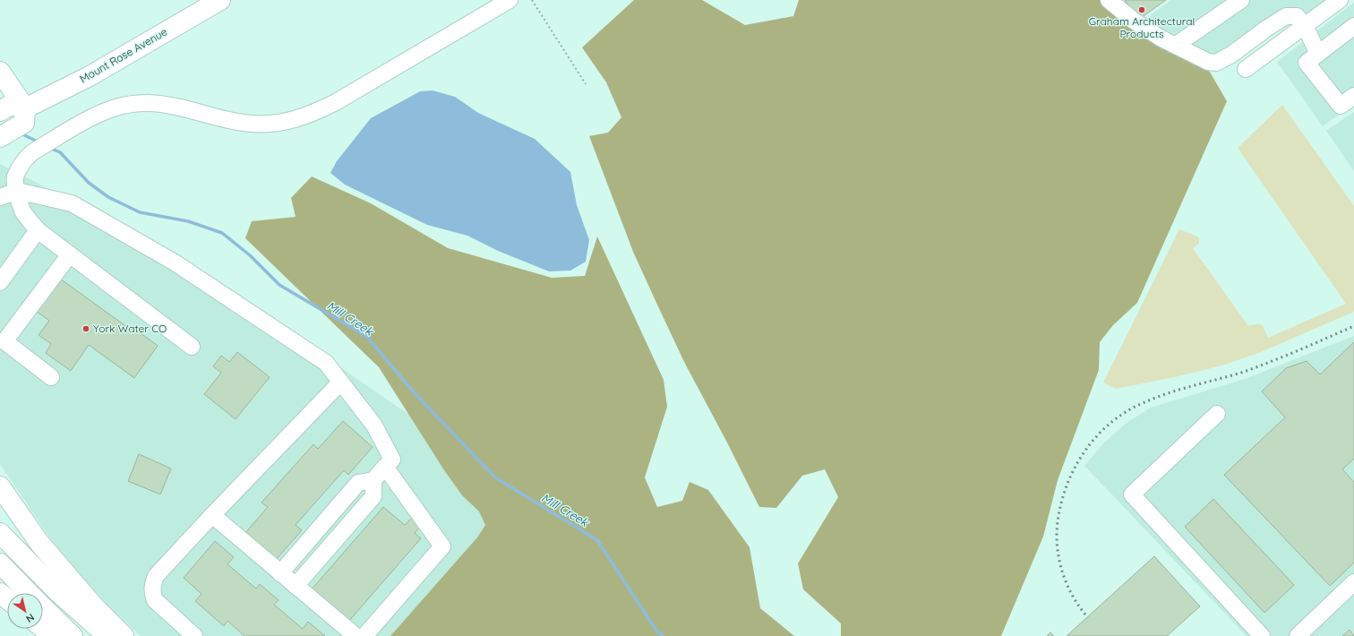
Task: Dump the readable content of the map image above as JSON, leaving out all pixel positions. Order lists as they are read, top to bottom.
{
  "streets": {
    "main road": ["Mount Rose Avenue"]
  },
  "water": ["Mill Creek"],
  "places": ["Graham Architectural Products", "York Water CO"],
  "north": "bottom right"
}
